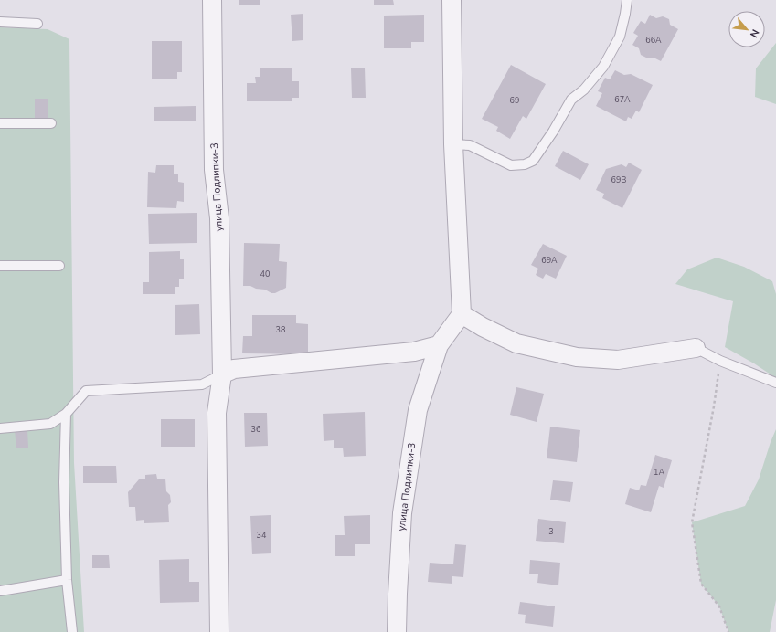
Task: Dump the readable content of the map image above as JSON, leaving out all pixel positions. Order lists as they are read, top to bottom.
{
  "streets": {
    "street": ["улица Подлипки-3"]
  },
  "house_numbers": [
    "66А",
    "67А",
    "69",
    "69В",
    "69А",
    "40",
    "38",
    "36",
    "1А",
    "3",
    "34"
  ],
  "north": "bottom right"
}
